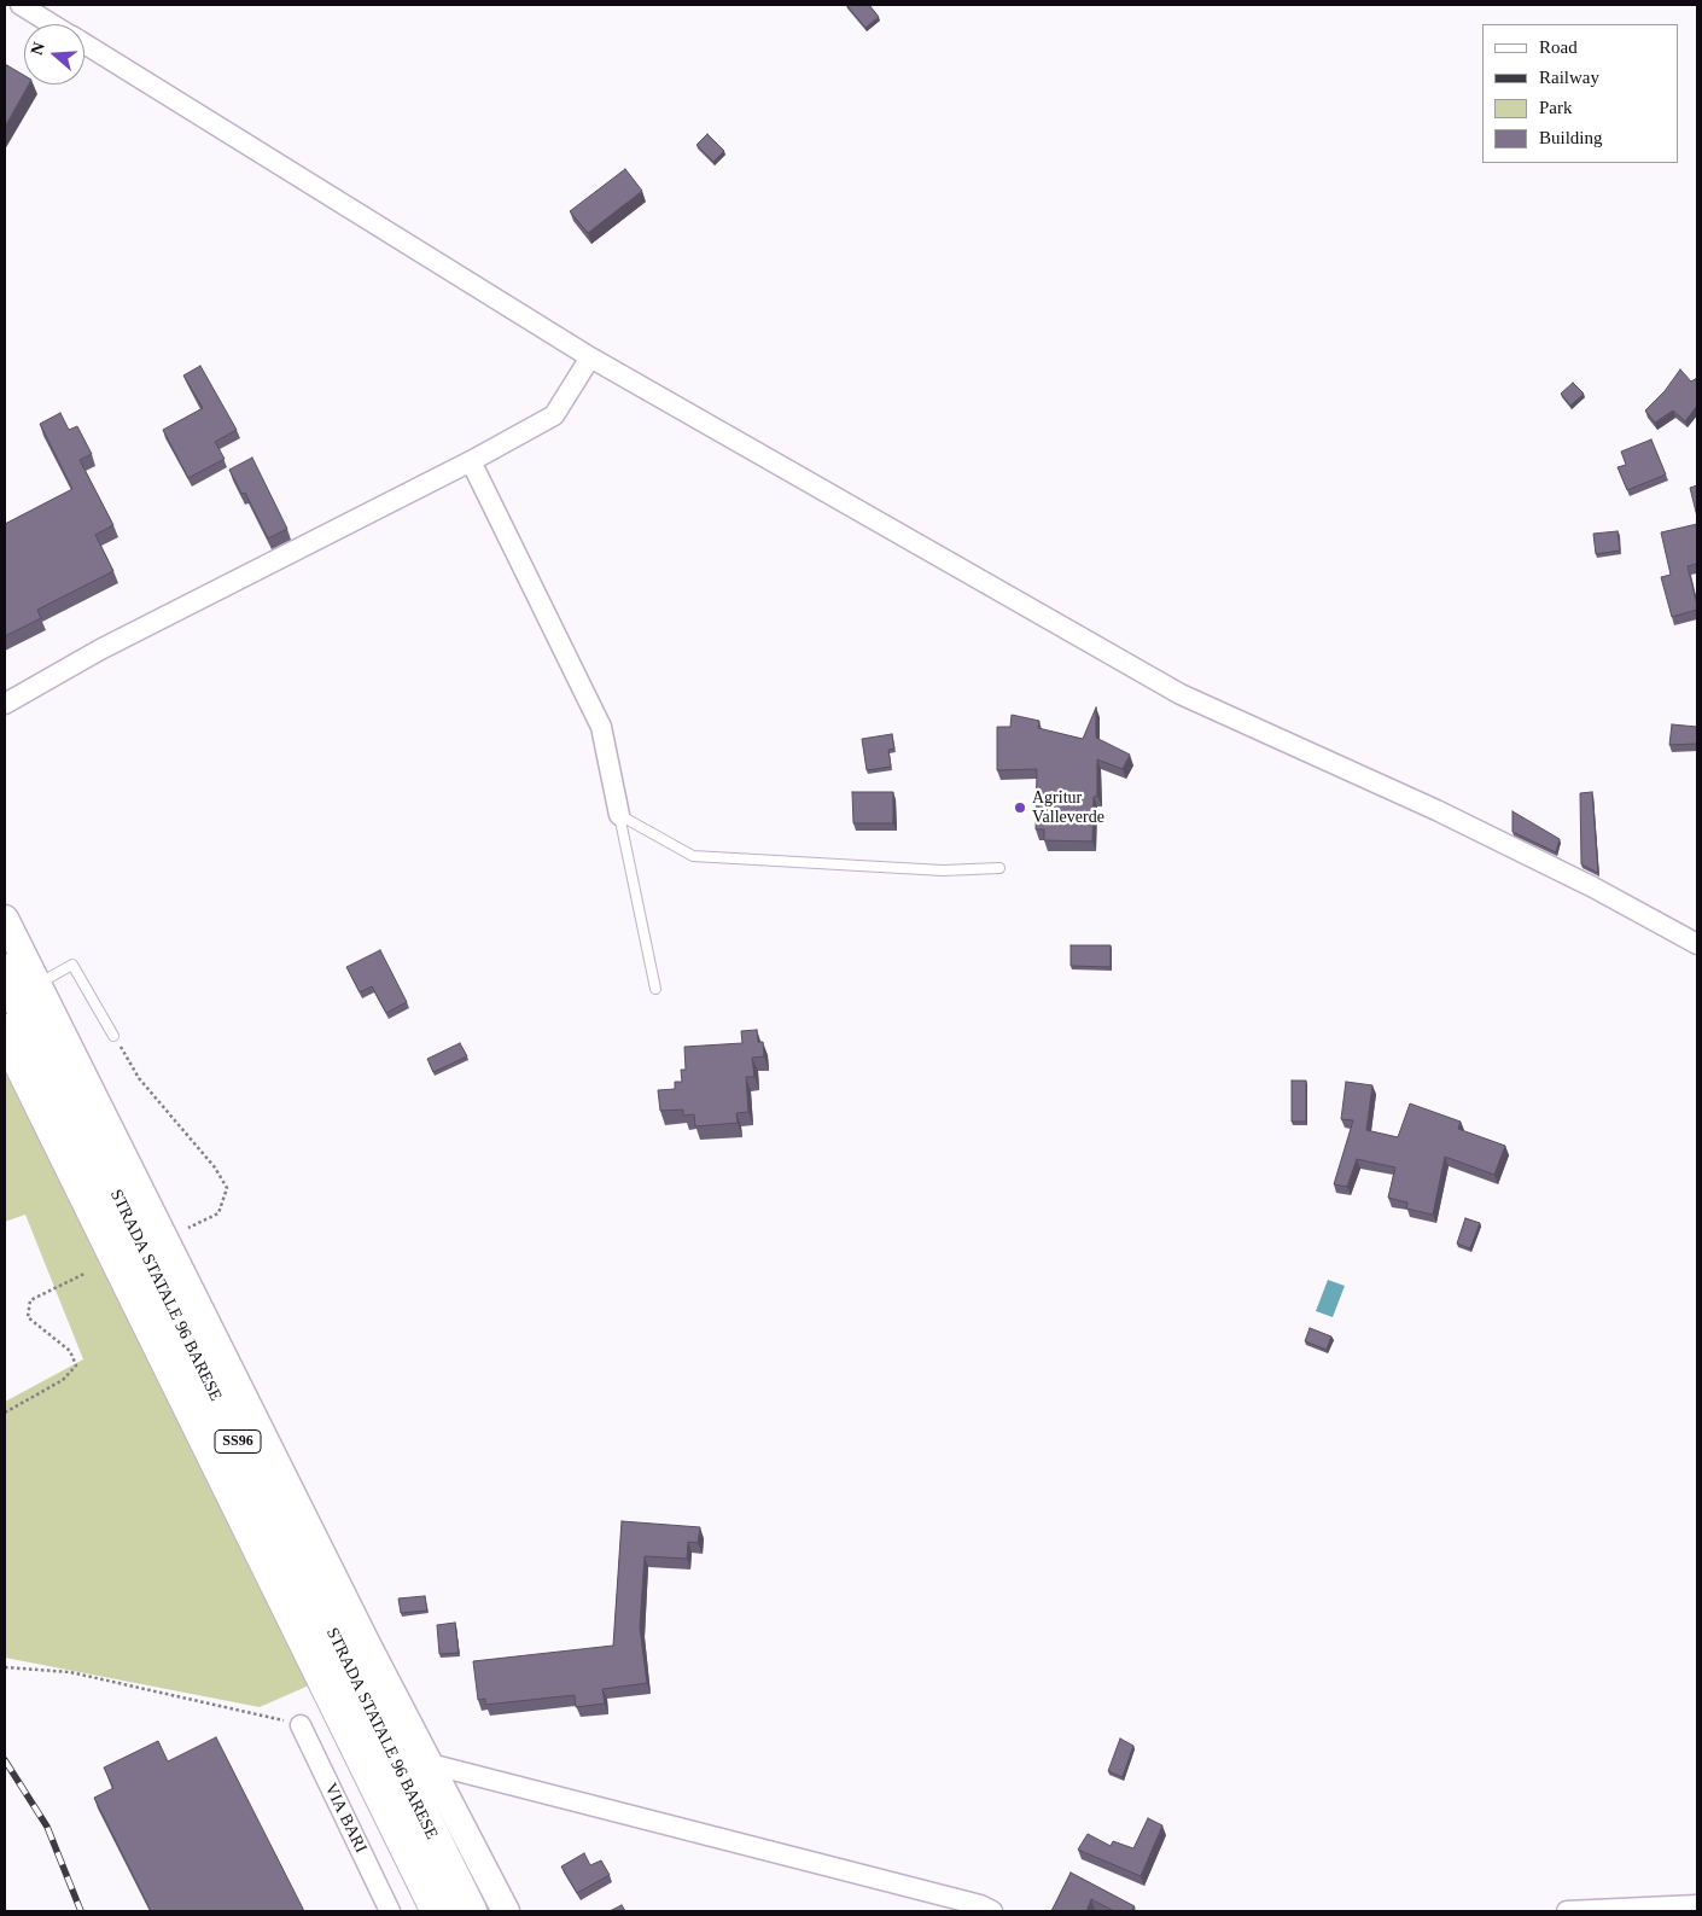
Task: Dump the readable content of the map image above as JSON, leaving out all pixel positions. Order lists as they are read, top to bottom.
{
  "streets": {
    "highway": ["STRADA STATALE 96 BARESE", "SS96"],
    "street": ["VIA BARI"]
  },
  "places": ["Agritur Valleverde"],
  "legend": [
    "Road",
    "Railway",
    "Park",
    "Building"
  ],
  "north": "left"
}
